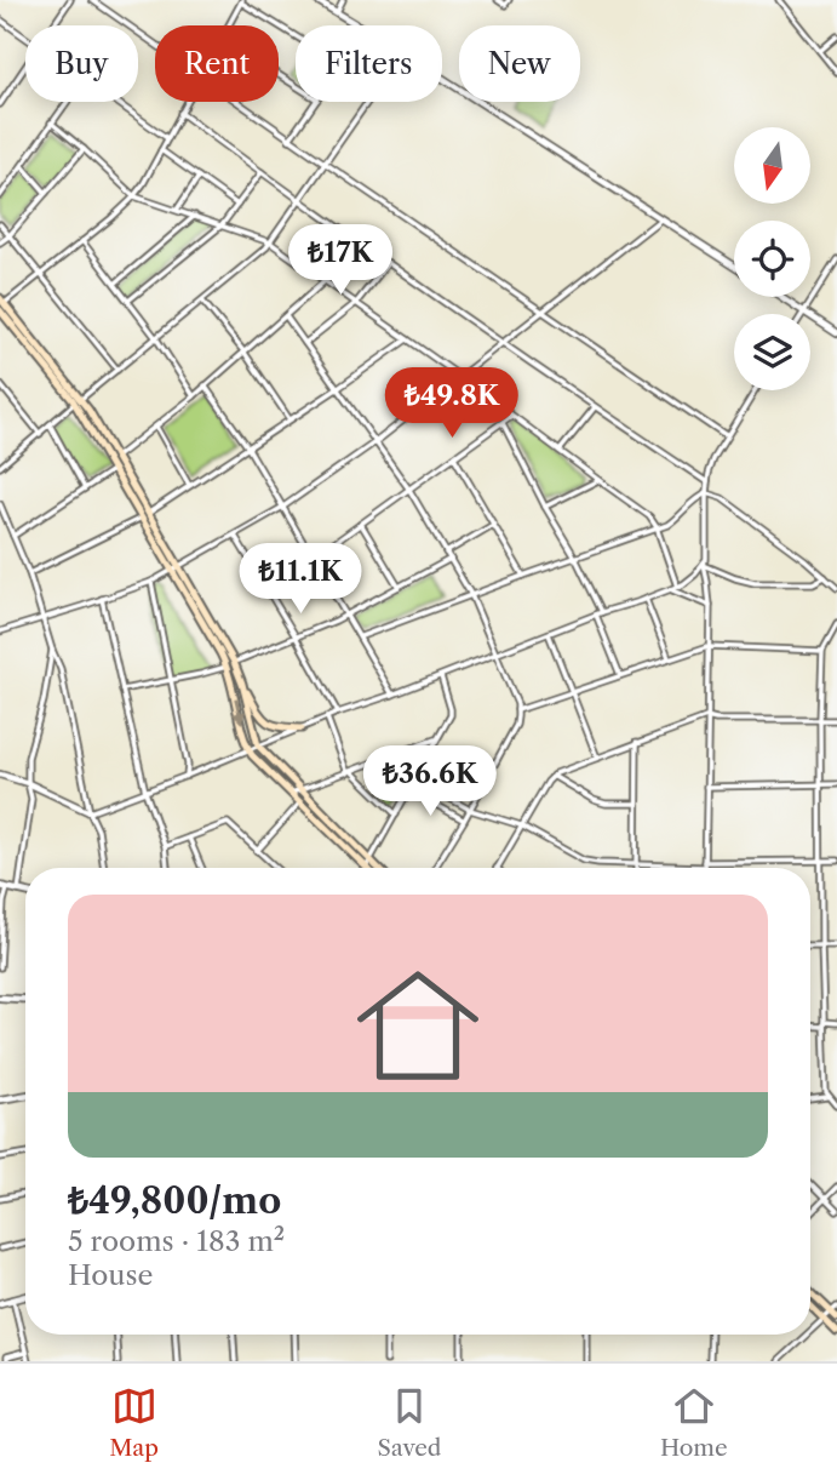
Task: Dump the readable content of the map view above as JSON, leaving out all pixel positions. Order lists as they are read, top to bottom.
{
  "north": "bottom",
  "page": {
    "chip": [
      "Buy",
      "Rent",
      "Filters",
      "New"
    ],
    "price": [
      "₺17K",
      "₺49.8K",
      "₺11.1K",
      "₺36.6K"
    ],
    "list": [
      {
        "name": "₺49,800/mo",
        "note": "5 rooms · 183 m² · House"
      }
    ],
    "tabs": ["Map", "Saved", "Home"]
  }
}
